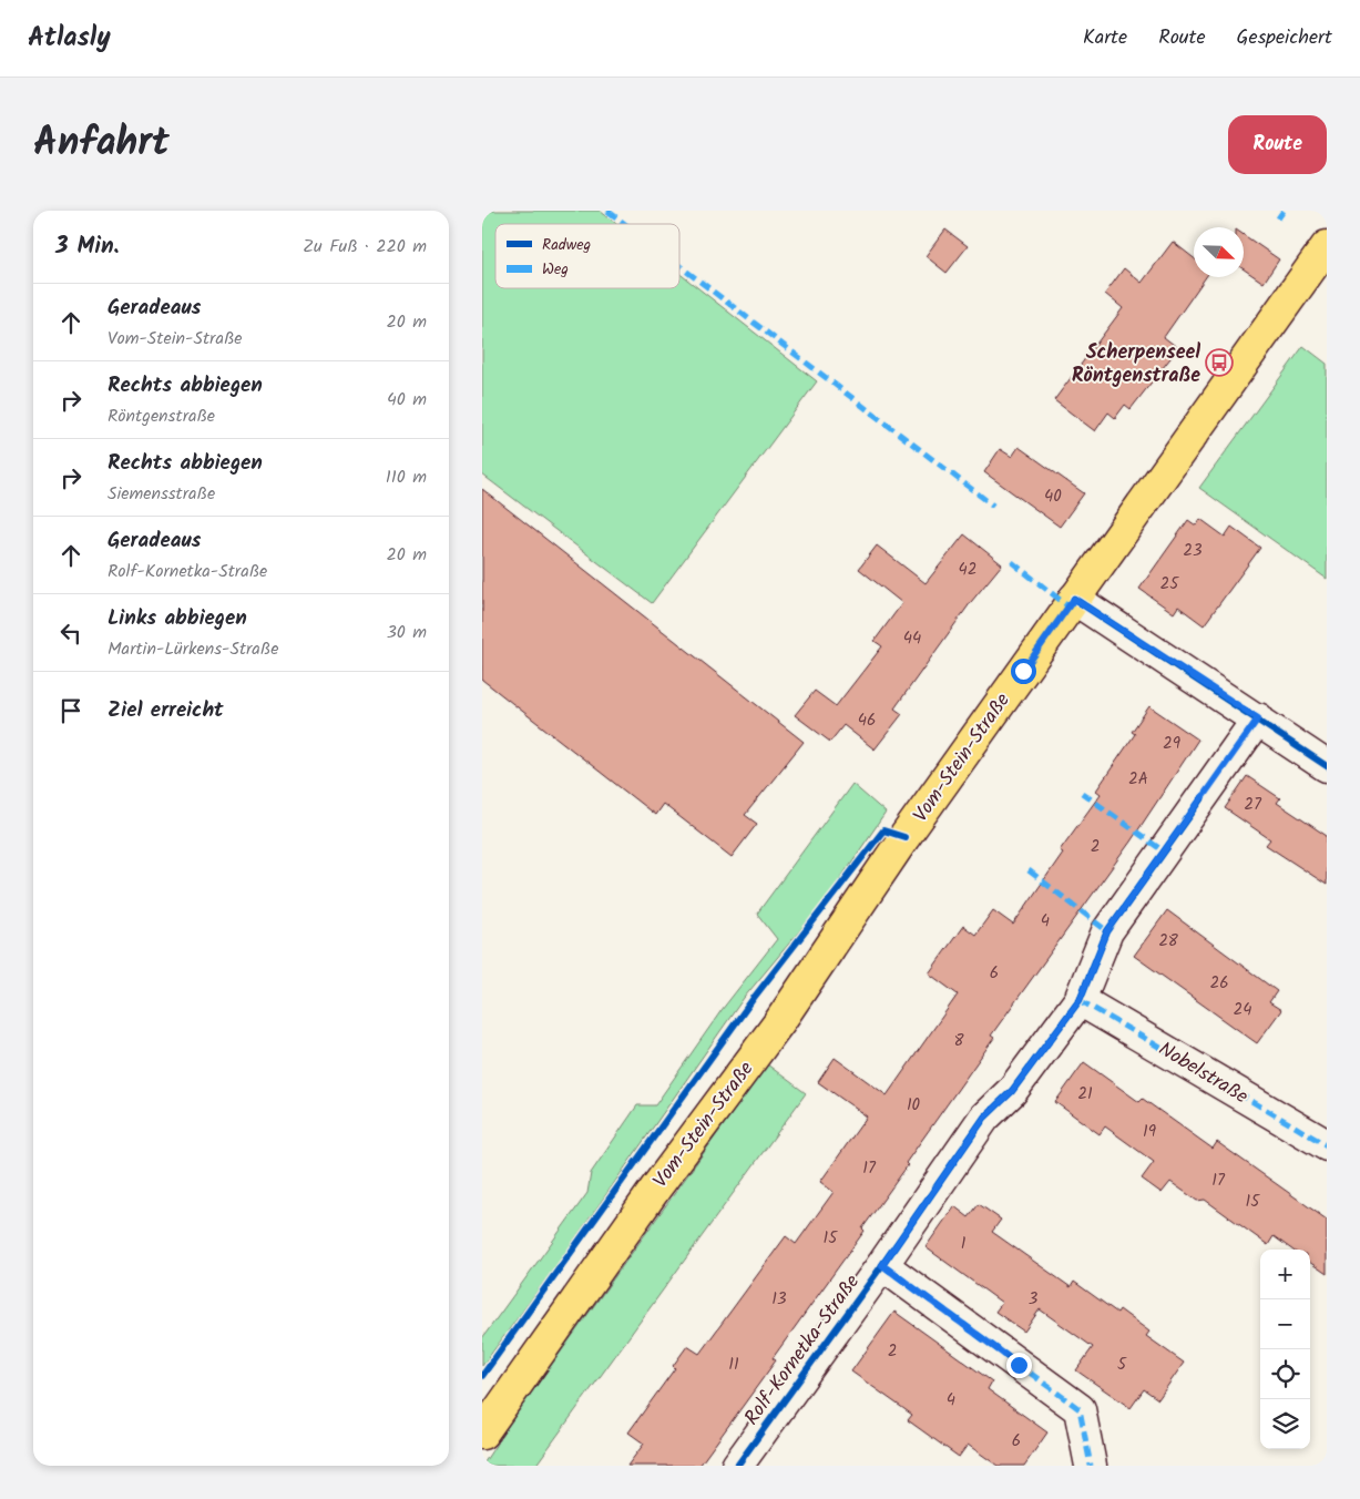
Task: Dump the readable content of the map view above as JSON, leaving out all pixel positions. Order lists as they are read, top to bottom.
{
  "streets": {
    "main road": ["Vom-Stein-Straße"],
    "street": ["Nobelstraße", "Rolf-Kornetka-Straße"]
  },
  "crossings": [
    ["Nobelstraße", "Rolf-Kornetka-Straße"]
  ],
  "places": {
    "bus stop": ["Scherpenseel Röntgenstraße"]
  },
  "house_numbers": [
    "40",
    "23",
    "42",
    "25",
    "44",
    "46",
    "29",
    "2A",
    "27",
    "2",
    "4",
    "28",
    "6",
    "26",
    "24",
    "8",
    "21",
    "10",
    "19",
    "17",
    "17",
    "15",
    "15",
    "1",
    "13",
    "3",
    "2",
    "11",
    "5",
    "4",
    "6"
  ],
  "legend": ["Radweg", "Weg"],
  "north": "bottom right",
  "page": {
    "header": "Atlasly",
    "nav": ["Karte", "Route", "Gespeichert"],
    "title": "Anfahrt",
    "buttons": "Route",
    "heading": ["3 Min.", "Zu Fuß · 220 m"],
    "list": [
      ["Geradeaus", "Vom-Stein-Straße", "20 m"],
      ["Rechts abbiegen", "Röntgenstraße", "40 m"],
      ["Rechts abbiegen", "Siemensstraße", "110 m"],
      ["Geradeaus", "Rolf-Kornetka-Straße", "20 m"],
      ["Links abbiegen", "Martin-Lürkens-Straße", "30 m"],
      "Ziel erreicht"
    ],
    "map_buttons": ["+", "−"]
  }
}
